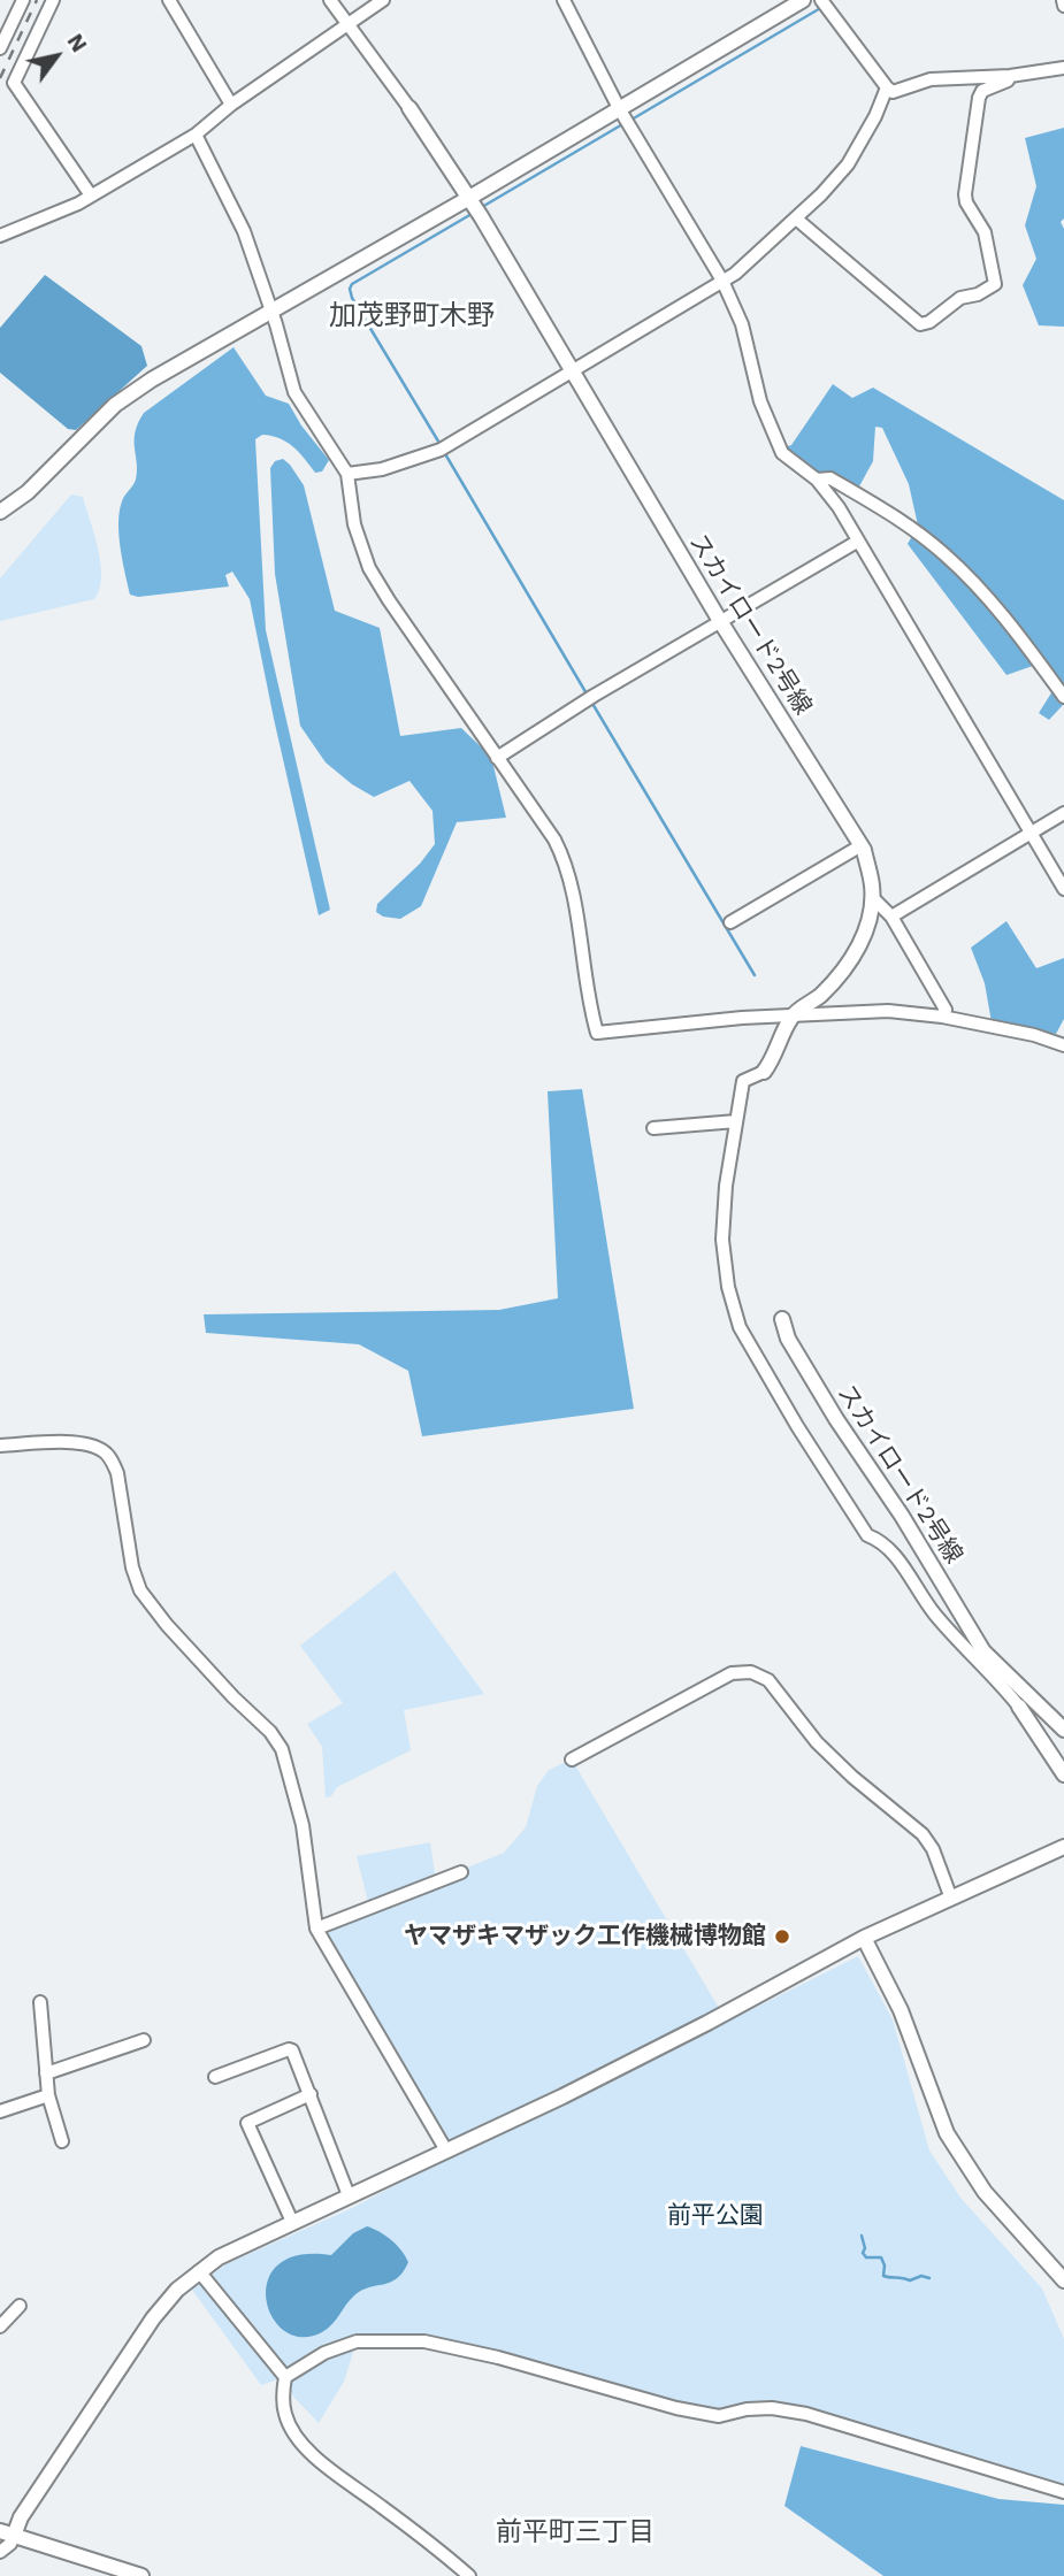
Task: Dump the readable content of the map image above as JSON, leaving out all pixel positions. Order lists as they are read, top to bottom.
{
  "streets": {
    "street": ["スカイロード2号線"]
  },
  "districts": ["加茂野町木野", "前平町三丁目"],
  "parks": ["前平公園"],
  "places": ["ヤマザキマザック工作機械博物館"],
  "north": "top right"
}
